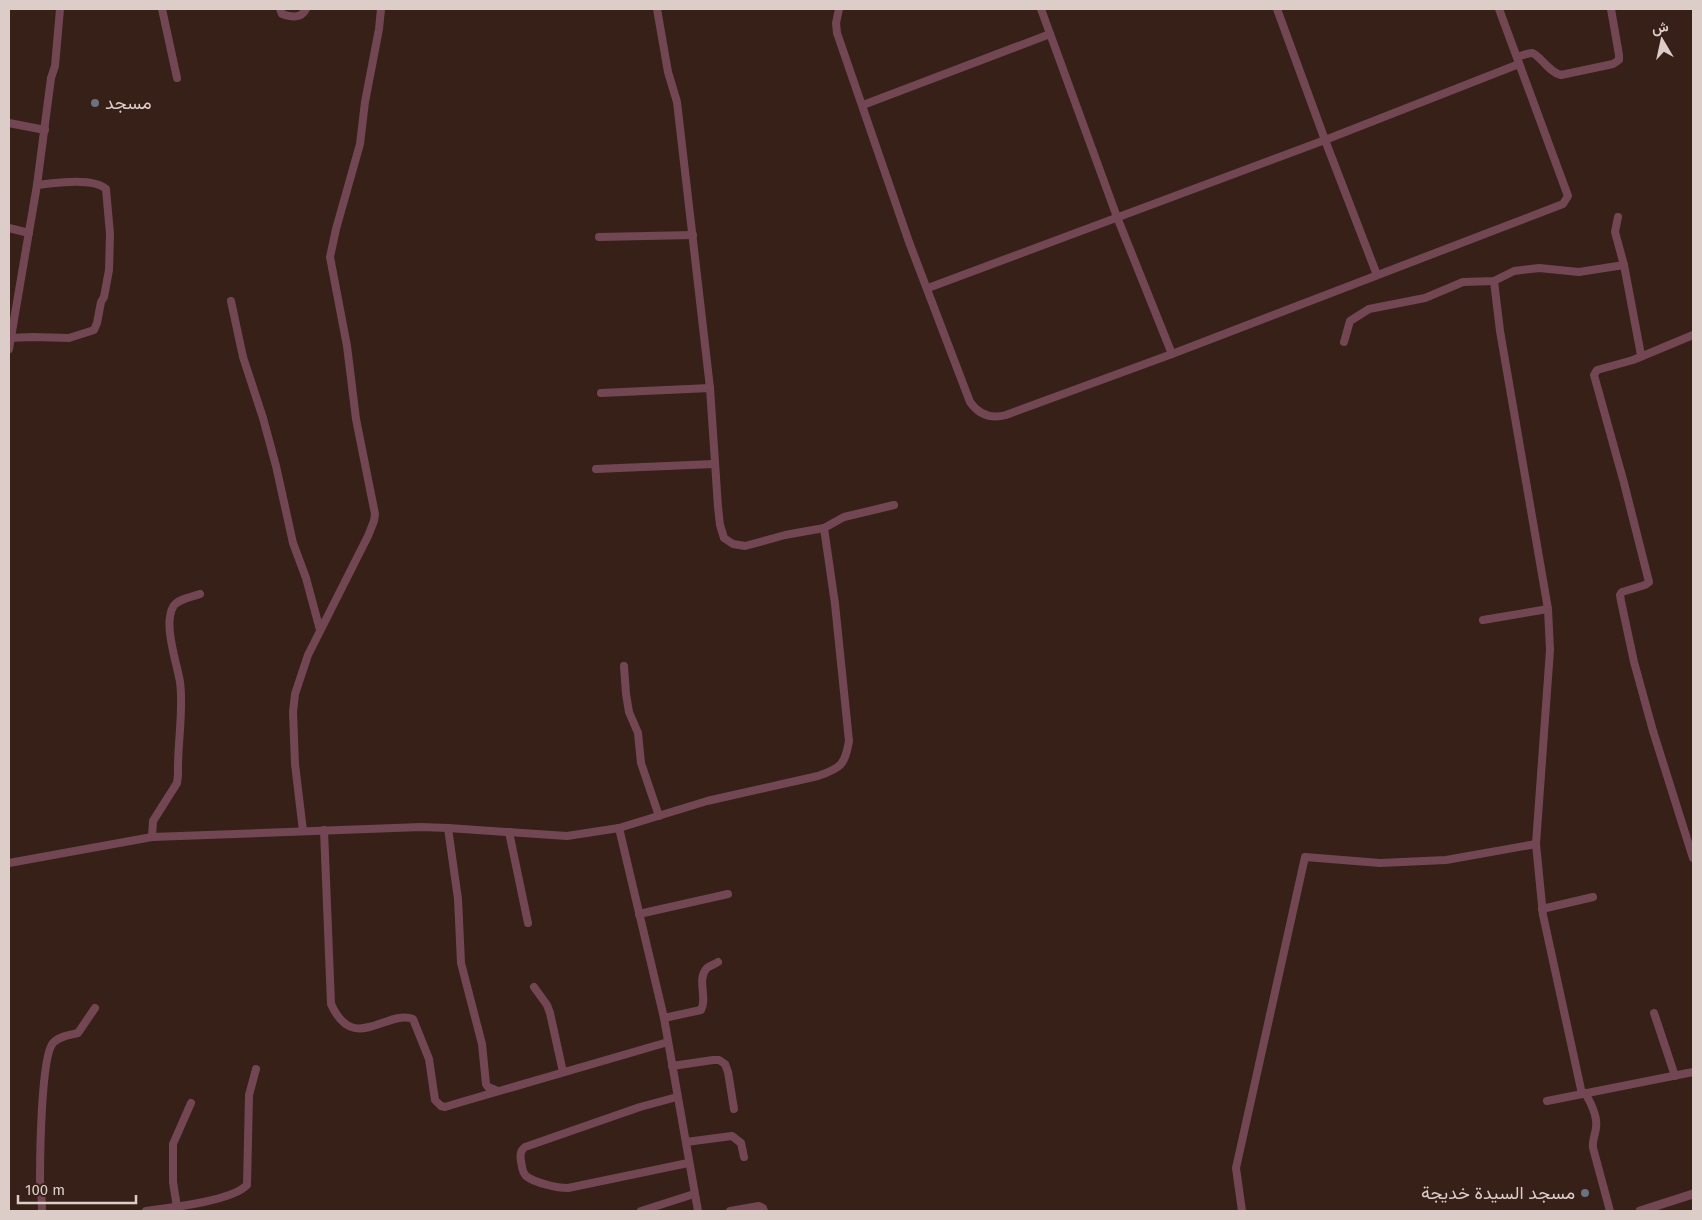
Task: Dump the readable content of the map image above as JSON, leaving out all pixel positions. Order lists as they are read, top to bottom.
{
  "places": ["مسجد", "مسجد السيدة خديجة"],
  "scale_bar": "100 m",
  "north": "top"
}
